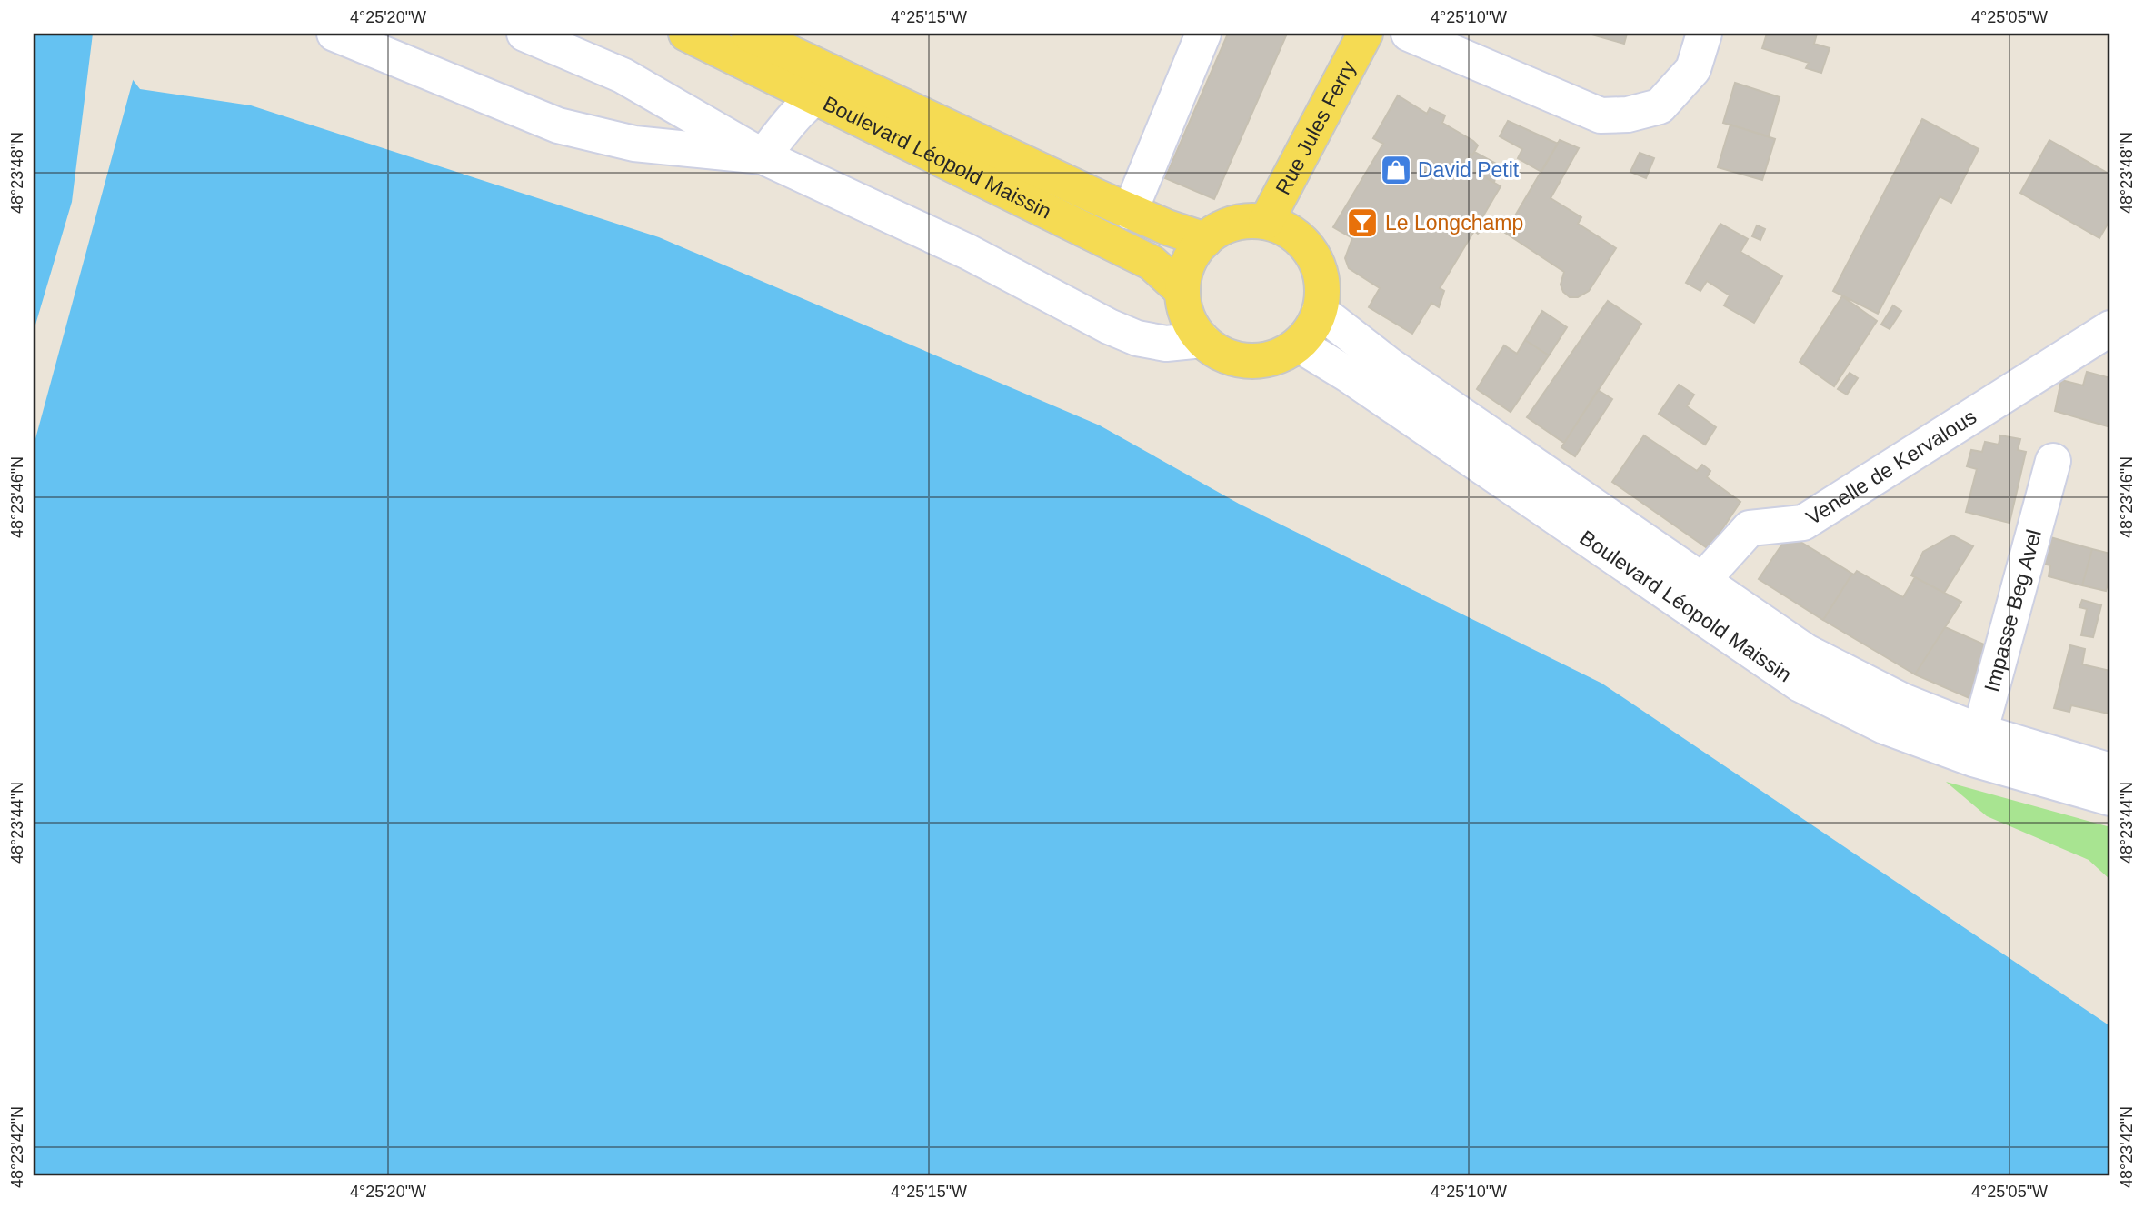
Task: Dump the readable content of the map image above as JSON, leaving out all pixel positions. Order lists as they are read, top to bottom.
{
  "streets": {
    "main road": ["Rue Jules Ferry", "Boulevard Léopold Maissin"],
    "street": ["Venelle de Kervalous", "Impasse Beg Avel"]
  },
  "crossings": [
    ["Rue Jules Ferry", "Boulevard Léopold Maissin"],
    ["Boulevard Léopold Maissin", "Venelle de Kervalous"],
    ["Boulevard Léopold Maissin", "Impasse Beg Avel"]
  ],
  "places": {
    "shop": ["David Petit"],
    "bar": ["Le Longchamp"]
  },
  "coordinates": [
    "4°25'20\"W",
    "4°25'15\"W",
    "4°25'10\"W",
    "4°25'05\"W",
    "48°23'48\"N",
    "48°23'46\"N",
    "48°23'44\"N",
    "48°23'42\"N"
  ]
}
